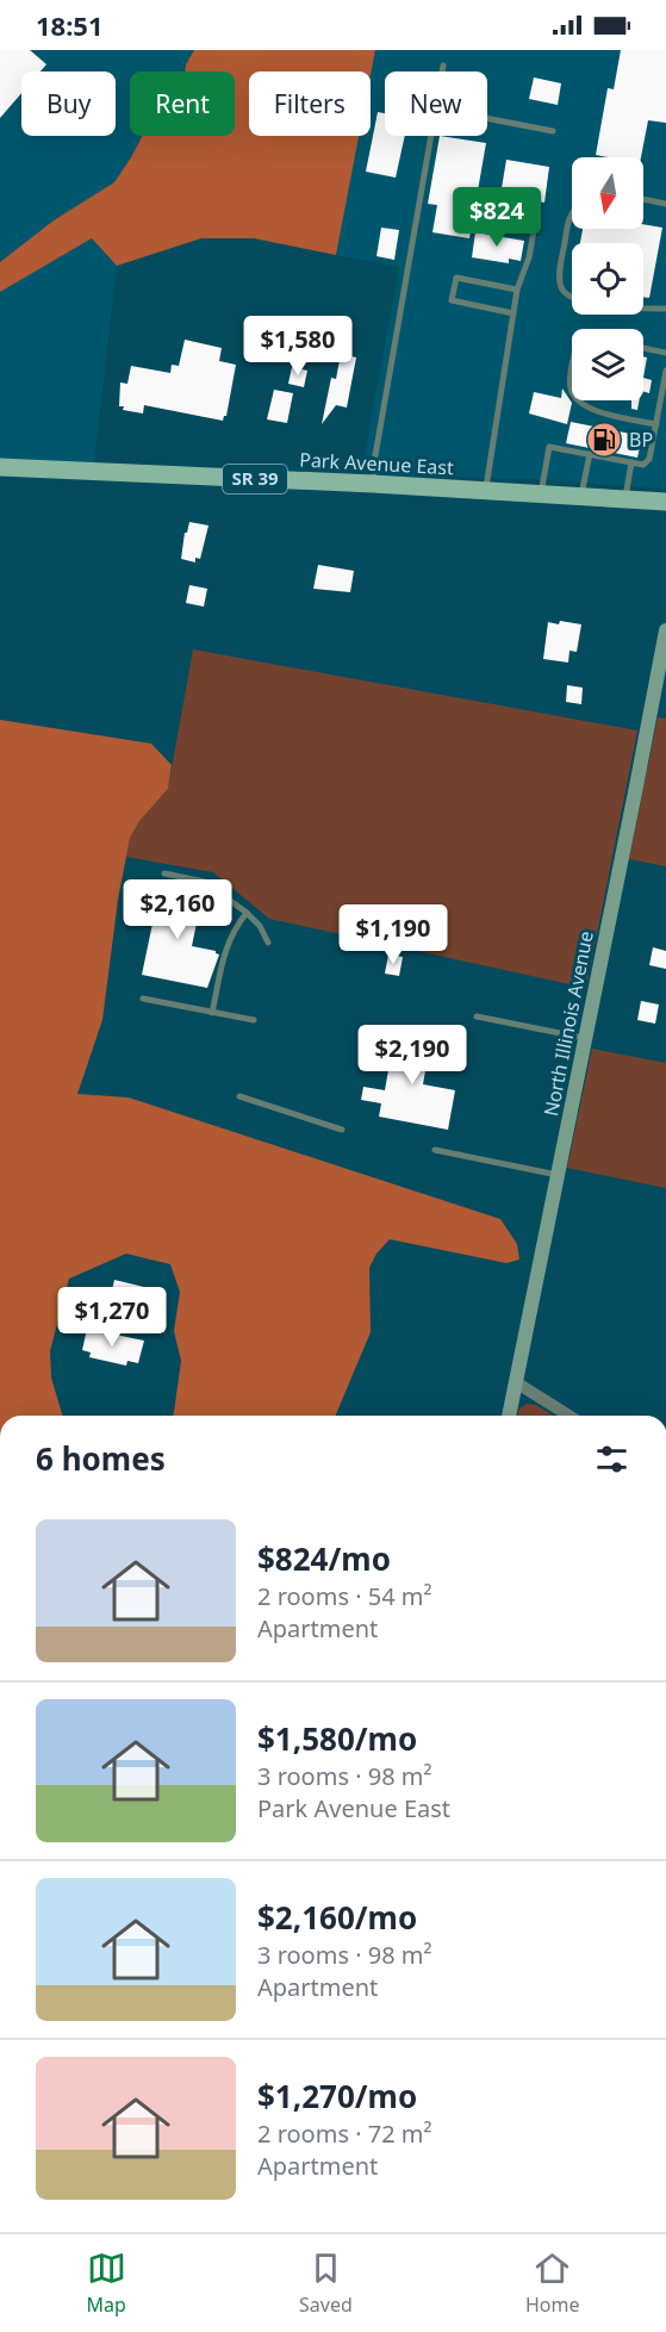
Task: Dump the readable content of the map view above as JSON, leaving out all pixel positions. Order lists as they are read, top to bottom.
{
  "streets": {
    "main road": ["Park Avenue East", "SR 39"],
    "street": ["North Illinois Avenue"]
  },
  "places": {
    "fuel station": ["BP"]
  },
  "north": "bottom",
  "page": {
    "status": "18:51",
    "chip": [
      "Buy",
      "Rent",
      "Filters",
      "New"
    ],
    "price": [
      "$824",
      "$1,580",
      "$2,160",
      "$1,190",
      "$2,190",
      "$1,270"
    ],
    "heading": "6 homes",
    "list": [
      {
        "name": "$824/mo",
        "note": "2 rooms · 54 m² · Apartment"
      },
      {
        "name": "$1,580/mo",
        "note": "3 rooms · 98 m² · Park Avenue East"
      },
      {
        "name": "$2,160/mo",
        "note": "3 rooms · 98 m² · Apartment"
      },
      {
        "name": "$1,270/mo",
        "note": "2 rooms · 72 m² · Apartment"
      }
    ],
    "tabs": ["Map", "Saved", "Home"]
  }
}
